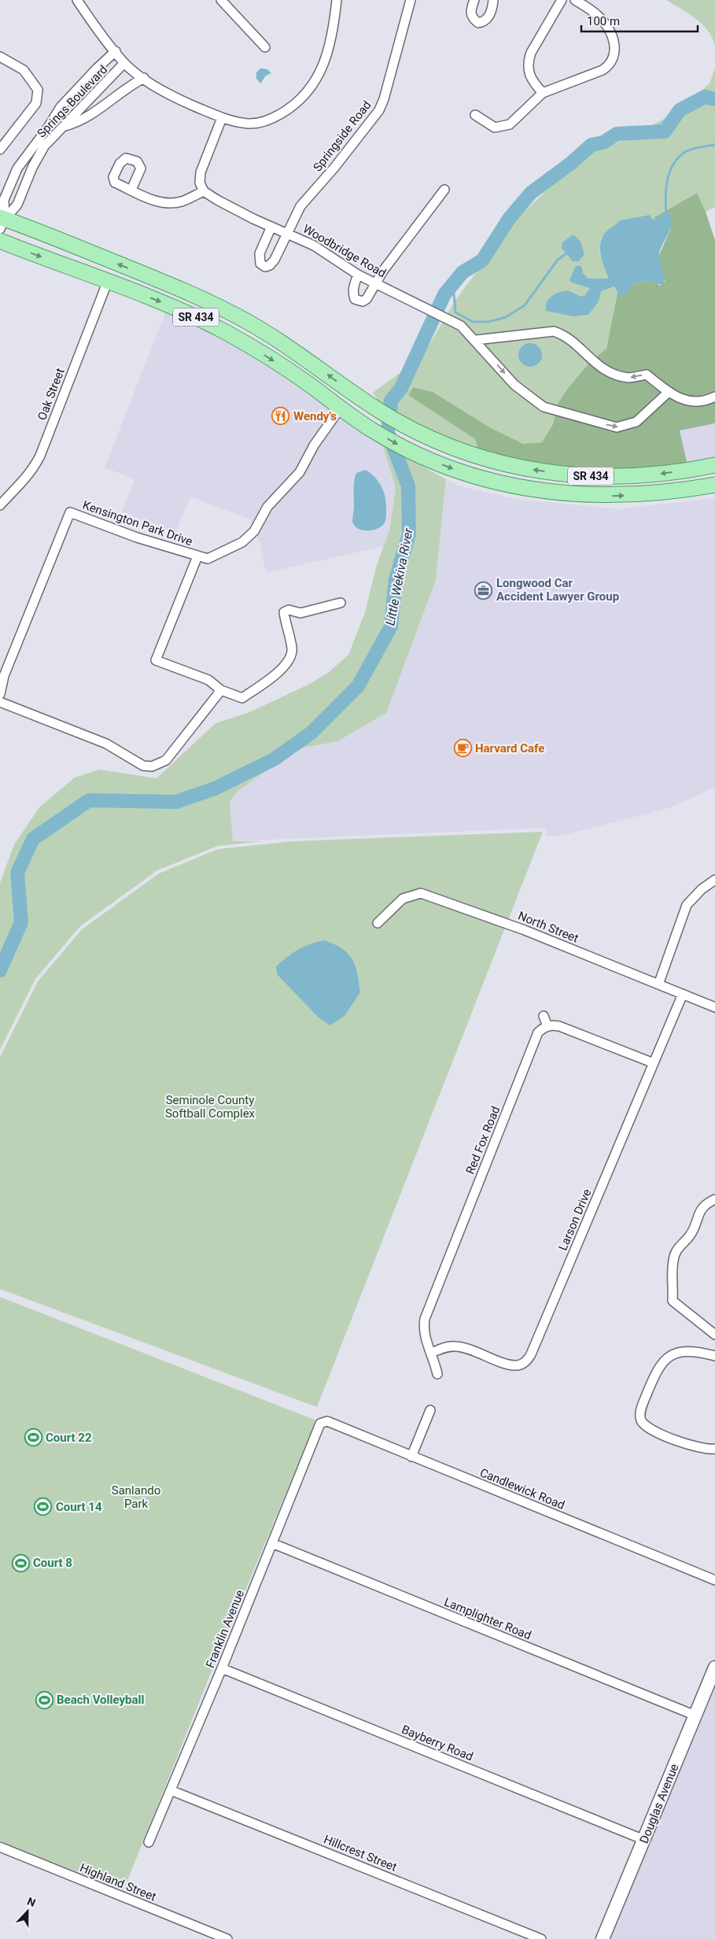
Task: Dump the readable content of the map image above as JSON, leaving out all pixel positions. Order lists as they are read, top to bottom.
{
  "streets": {
    "main road": ["SR 434", "Douglas Avenue"],
    "street": [
      "Springs Boulevard",
      "Springside Road",
      "Woodbridge Road",
      "Oak Street",
      "Kensington Park Drive",
      "North Street",
      "Red Fox Road",
      "Larson Drive",
      "Candlewick Road",
      "Lamplighter Road",
      "Franklin Avenue",
      "Bayberry Road",
      "Hillcrest Street",
      "Highland Street"
    ]
  },
  "crossings": [
    ["Springs Boulevard", "SR 434"],
    ["Springside Road", "Woodbridge Road"],
    ["SR 434", "Oak Street"],
    ["SR 434", "Kensington Park Drive"],
    ["North Street", "Larson Drive"],
    ["Red Fox Road", "Larson Drive"],
    ["Candlewick Road", "Franklin Avenue"],
    ["Lamplighter Road", "Franklin Avenue"],
    ["Lamplighter Road", "Douglas Avenue"],
    ["Franklin Avenue", "Bayberry Road"],
    ["Franklin Avenue", "Hillcrest Street"],
    ["Bayberry Road", "Douglas Avenue"]
  ],
  "water": ["Little Wekiva River"],
  "parks": ["Seminole County Softball Complex", "Sanlando Park"],
  "places": {
    "restaurant": ["Wendy's"],
    "office": ["Longwood Car Accident Lawyer Group"],
    "cafe": ["Harvard Cafe"],
    "sports": [
      "Court 22",
      "Court 14",
      "Court 8",
      "Beach Volleyball"
    ]
  },
  "scale_bar": "100 m",
  "north": "top"
}
